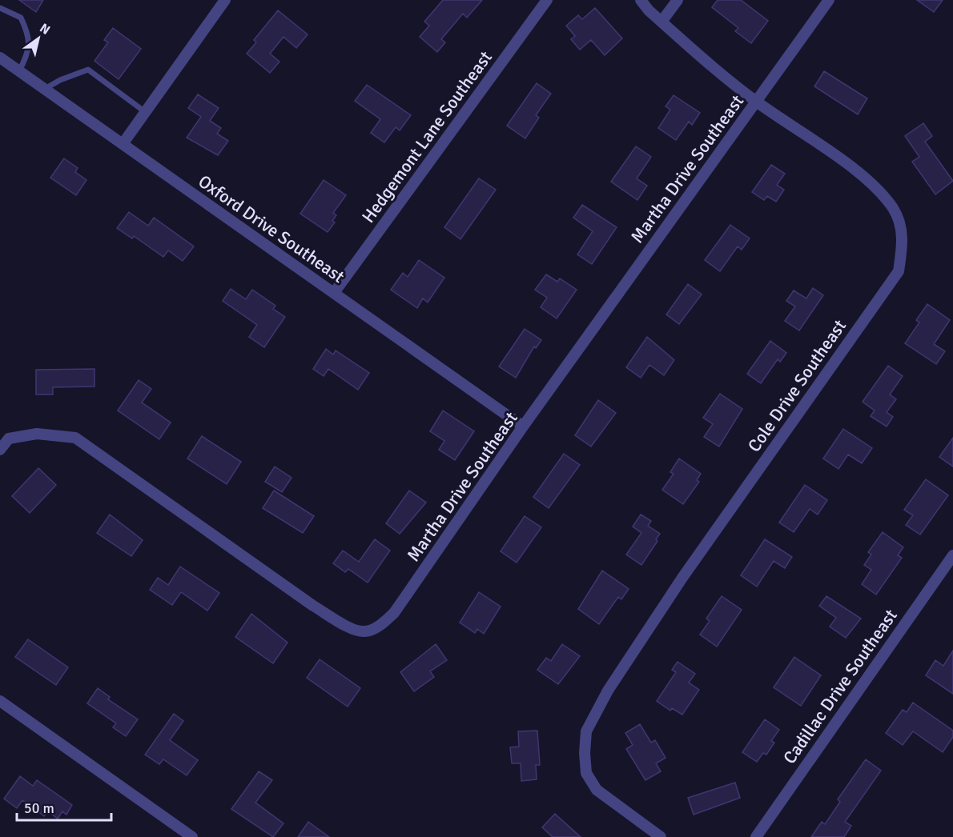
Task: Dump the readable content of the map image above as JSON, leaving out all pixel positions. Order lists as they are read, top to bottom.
{
  "streets": {
    "street": [
      "Hedgemont Lane Southeast",
      "Martha Drive Southeast",
      "Oxford Drive Southeast",
      "Cole Drive Southeast",
      "Cadillac Drive Southeast"
    ]
  },
  "crossings": [
    ["Hedgemont Lane Southeast", "Oxford Drive Southeast"],
    ["Martha Drive Southeast", "Oxford Drive Southeast"],
    ["Martha Drive Southeast", "Cole Drive Southeast"]
  ],
  "scale_bar": "50 m",
  "north": "top right"
}
